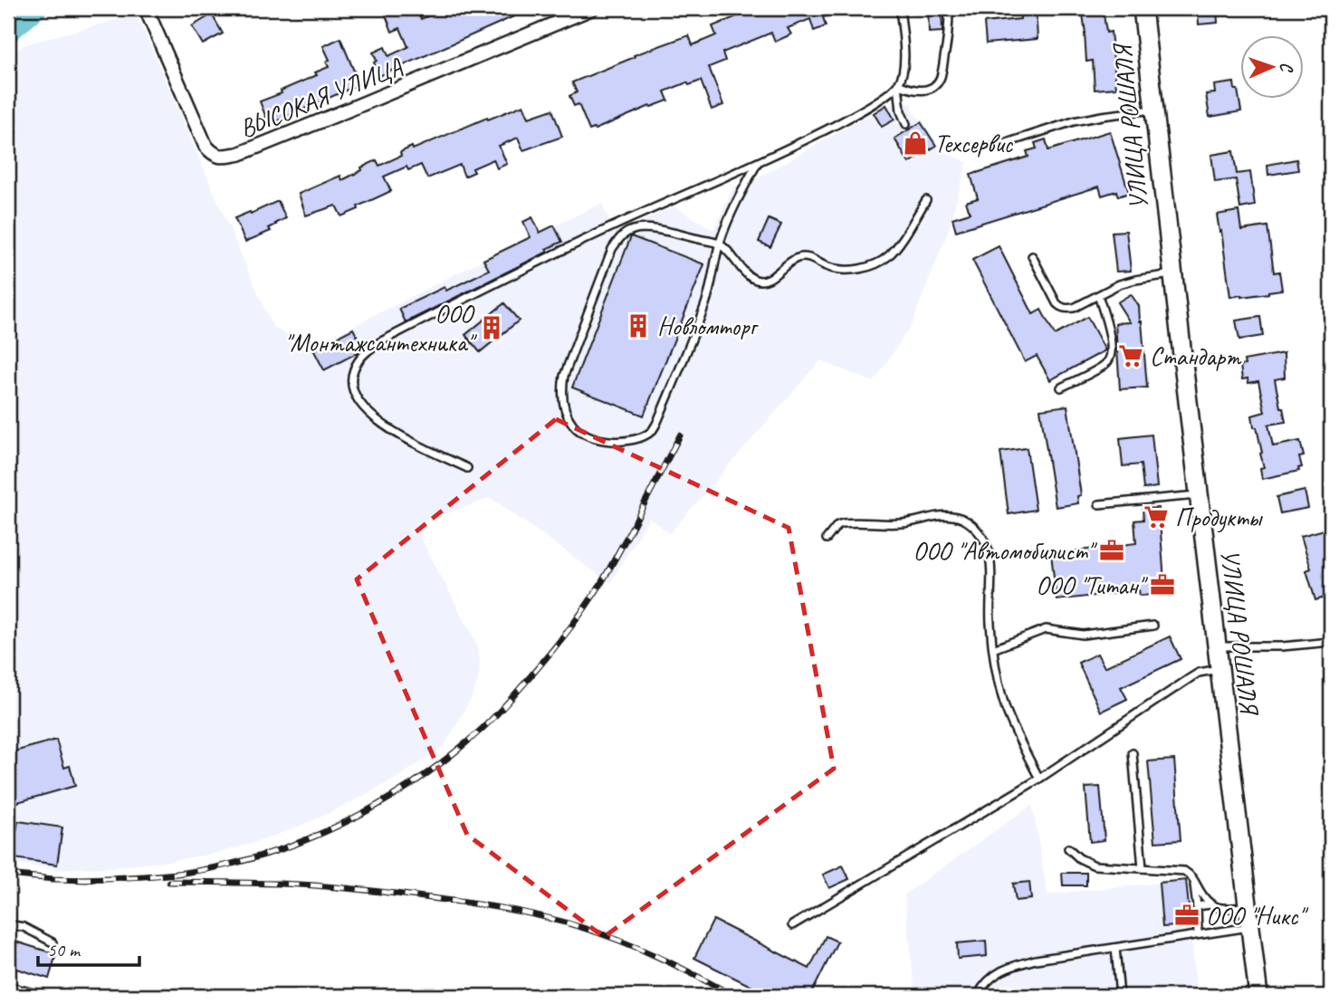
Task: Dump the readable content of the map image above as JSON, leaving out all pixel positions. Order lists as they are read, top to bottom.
{
  "streets": {
    "main road": ["УЛИЦА РОШАЛЯ"],
    "street": ["ВЫСОКАЯ УЛИЦА"]
  },
  "places": {
    "shop": ["Техсервис"],
    "building": ["Новломторг", "ООО \"Монтажсантехника\""],
    "supermarket": ["Стандарт", "Продукты"],
    "office": ["ООО \"Автомобилист\"", "ООО \"Титан\"", "ООО \"Никс\""]
  },
  "scale_bar": "50 m",
  "north": "right"
}
